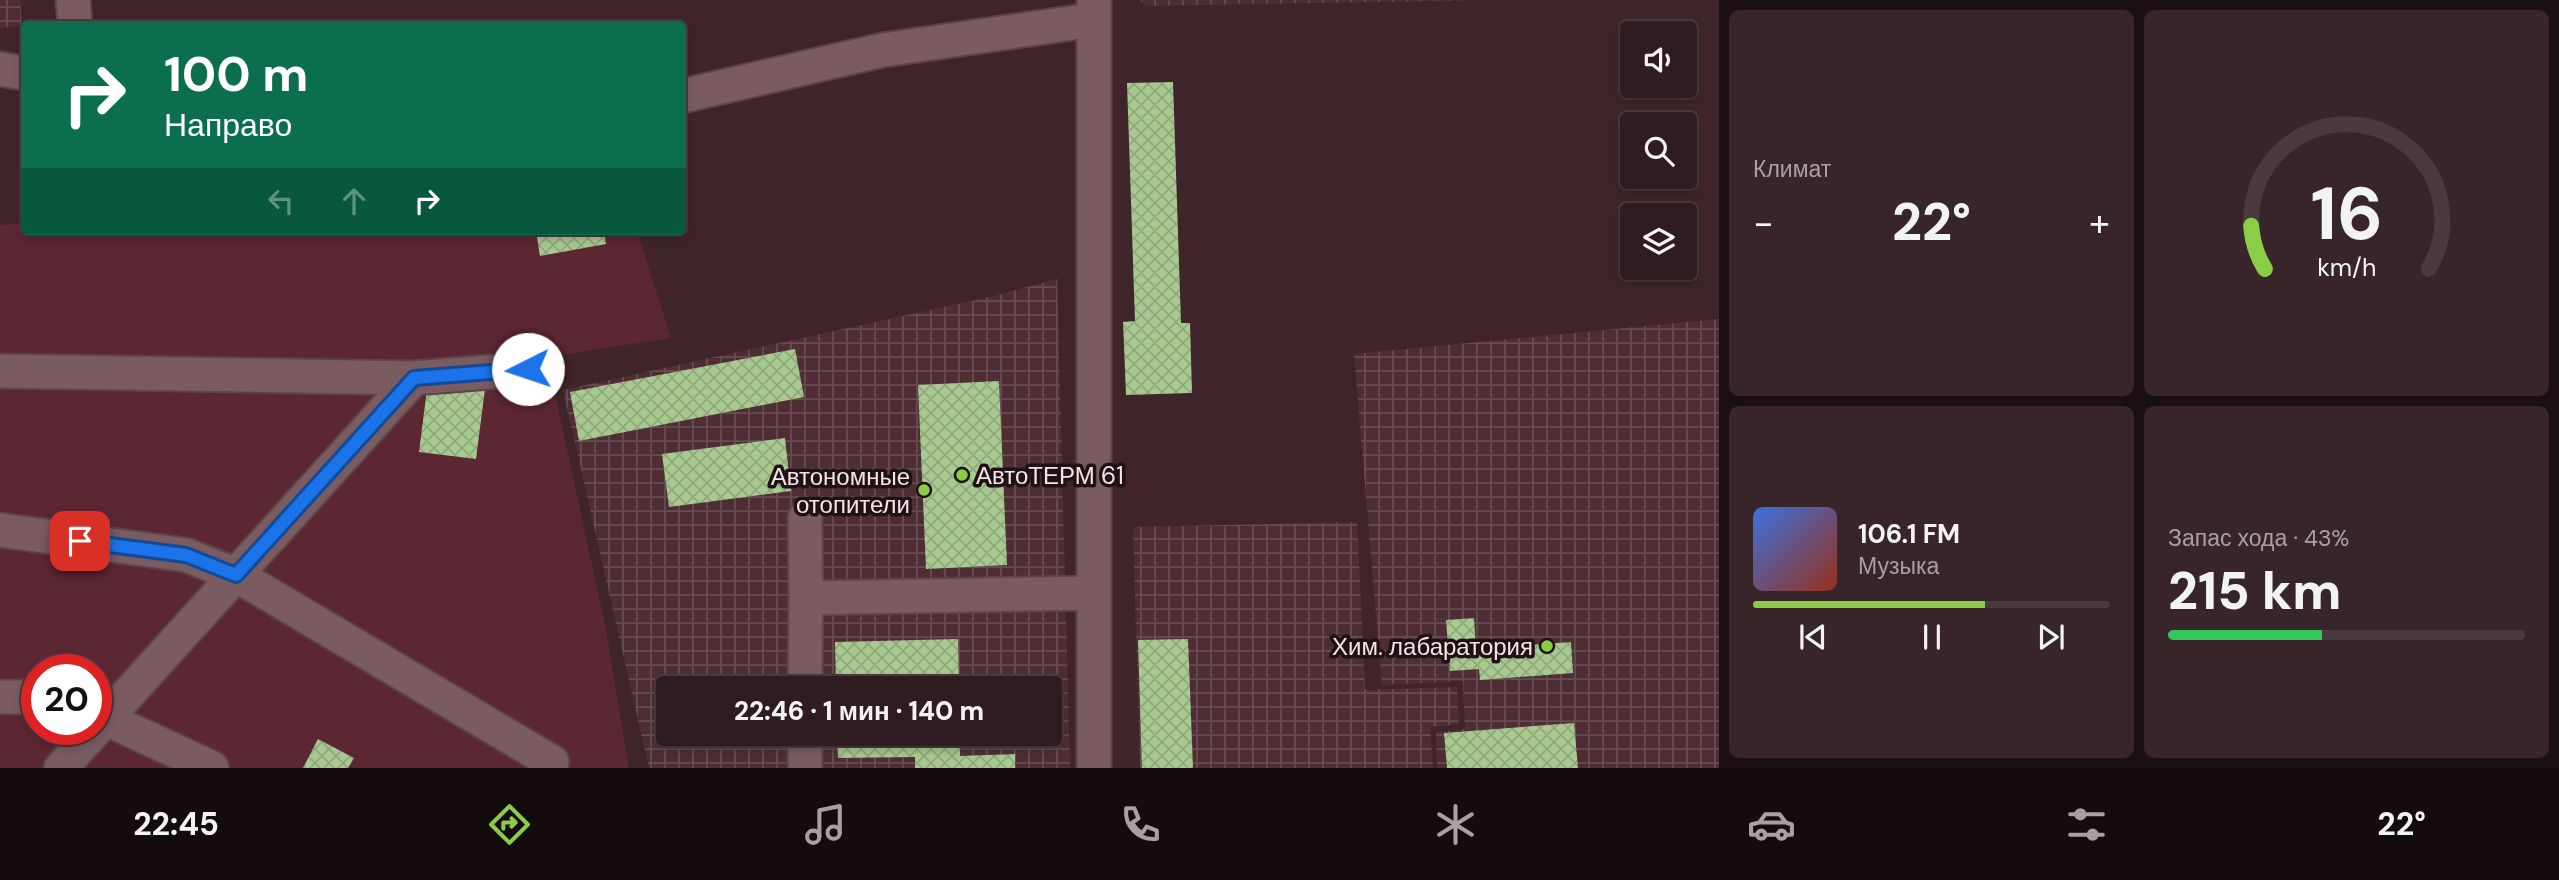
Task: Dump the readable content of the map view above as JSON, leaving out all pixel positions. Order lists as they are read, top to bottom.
{
  "places": ["АвтоТЕРМ 61", "Автономные отопители", "Хим. лабаратория"],
  "page": {
    "tile": [
      "Климат",
      ["Запас хода · 43%", "215 km"]
    ],
    "turn": ["100 m", "Направо"],
    "heat": ["−", "22°", "+"],
    "song": ["106.1 FM", "Музыка"],
    "limit": "20",
    "trip": "22:46 · 1 мин · 140 m",
    "tabs": ["22:45", "22°"],
    "gauge": ["16", "km/h"]
  }
}
